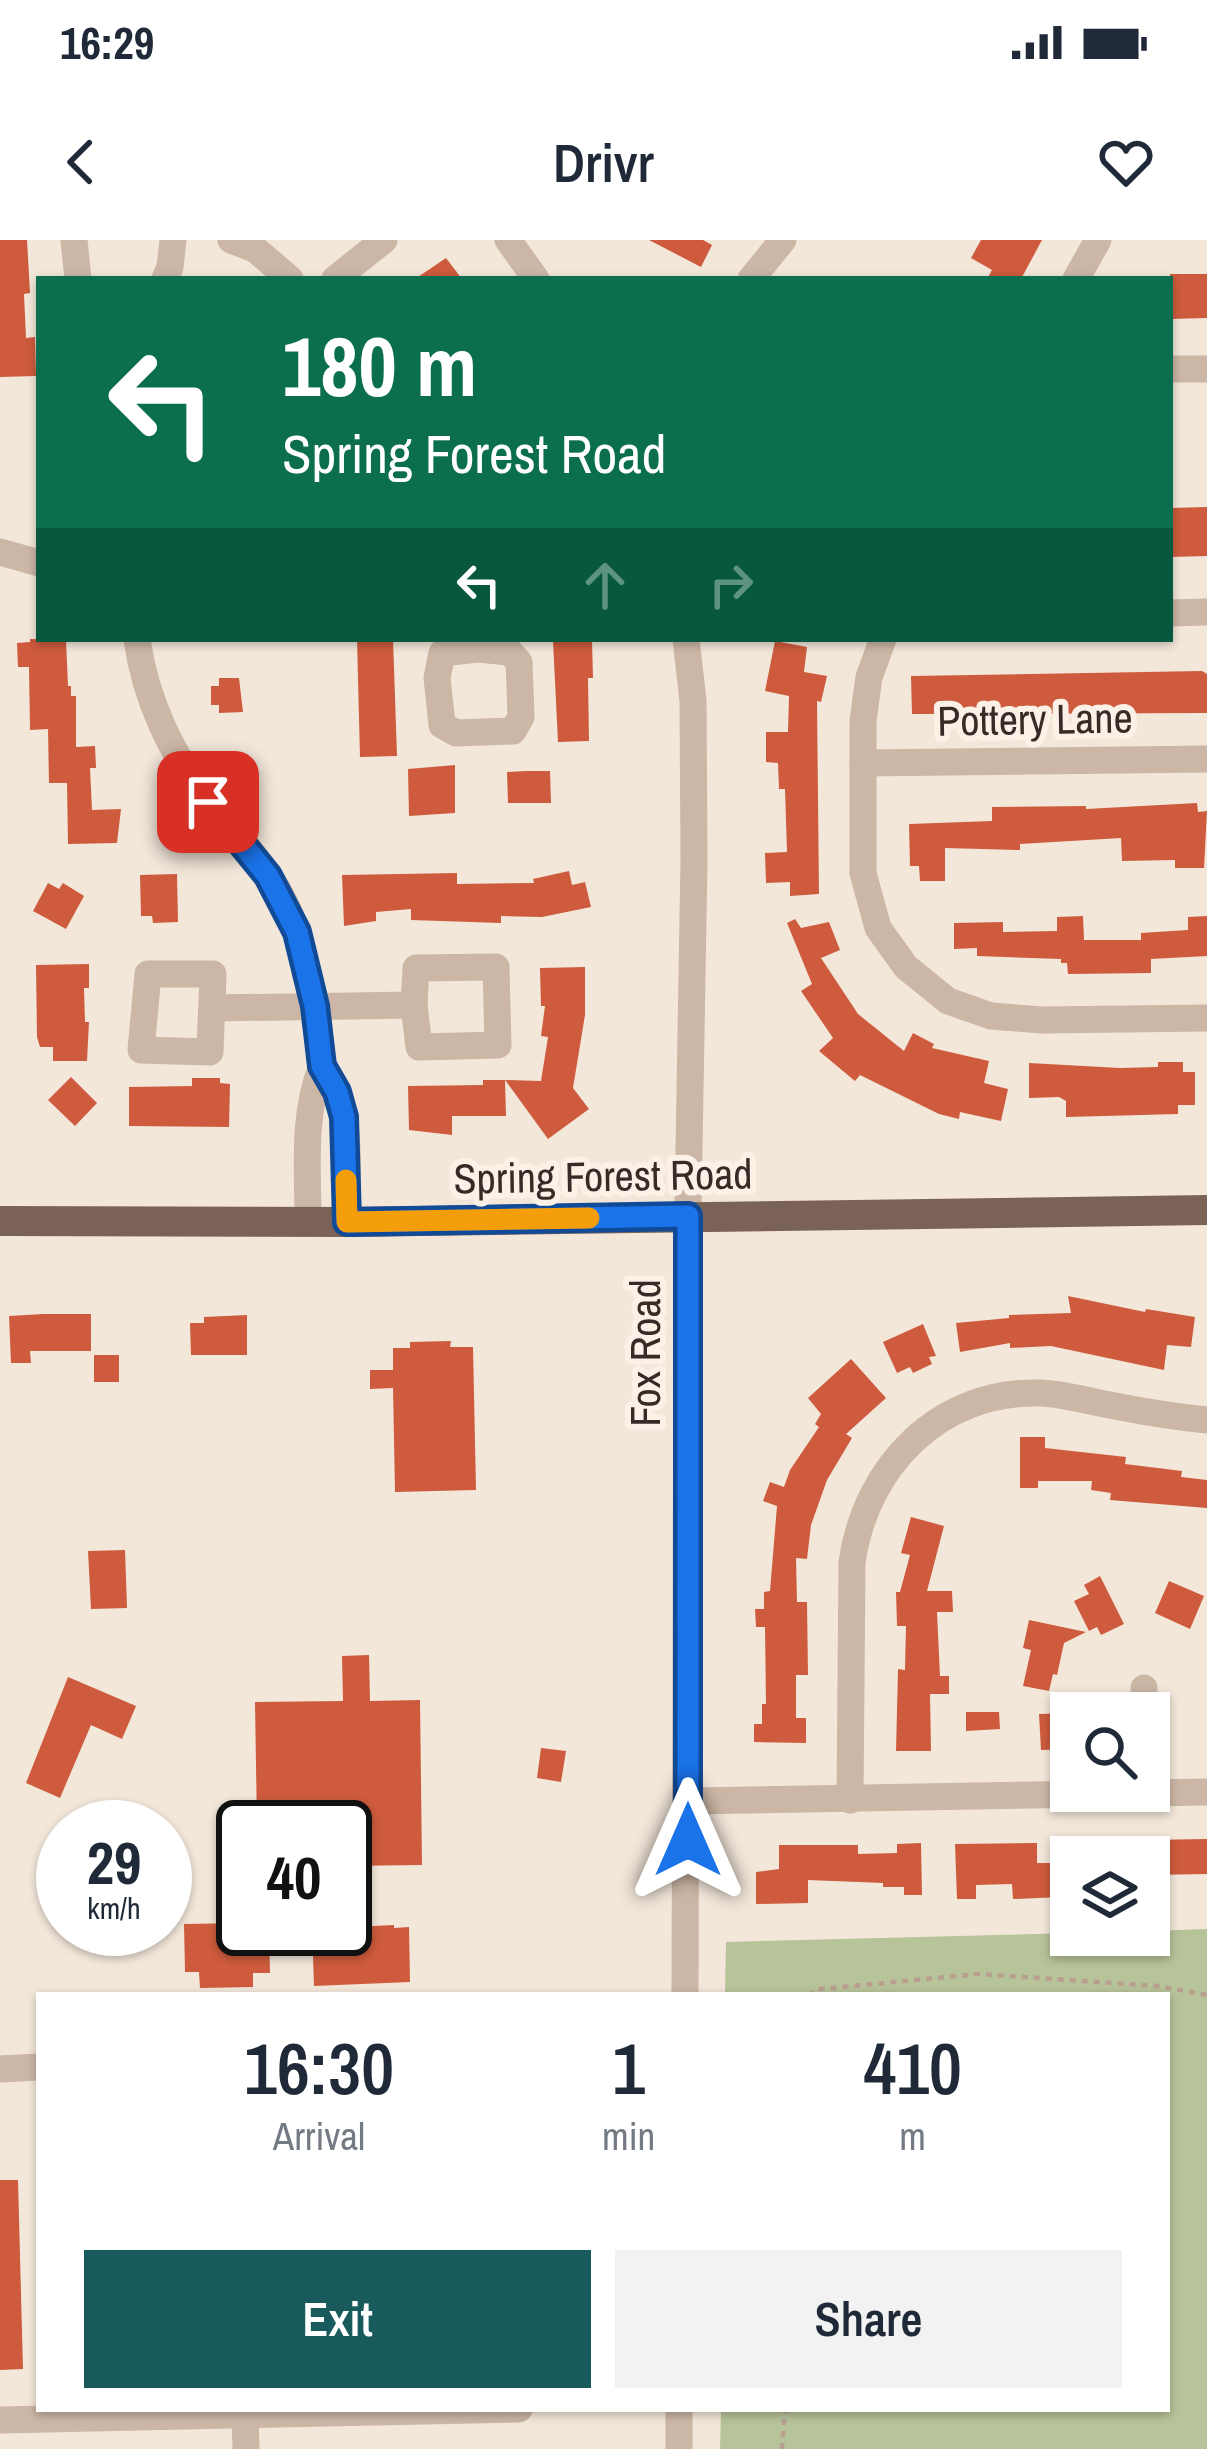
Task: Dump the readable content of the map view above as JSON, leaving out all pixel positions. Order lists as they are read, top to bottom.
{
  "streets": {
    "main road": ["Spring Forest Road"],
    "street": ["Pottery Lane", "Fox Road"]
  },
  "crossings": [
    ["Spring Forest Road", "Fox Road"]
  ],
  "page": {
    "status": "16:29",
    "header": "Drivr",
    "turn": ["180 m", "Spring Forest Road"],
    "speed": "29 km/h",
    "limit": "40",
    "eta": [
      "16:30",
      "Arrival",
      "1",
      "min",
      "410",
      "m"
    ],
    "buttons": ["Exit", "Share"]
  }
}
